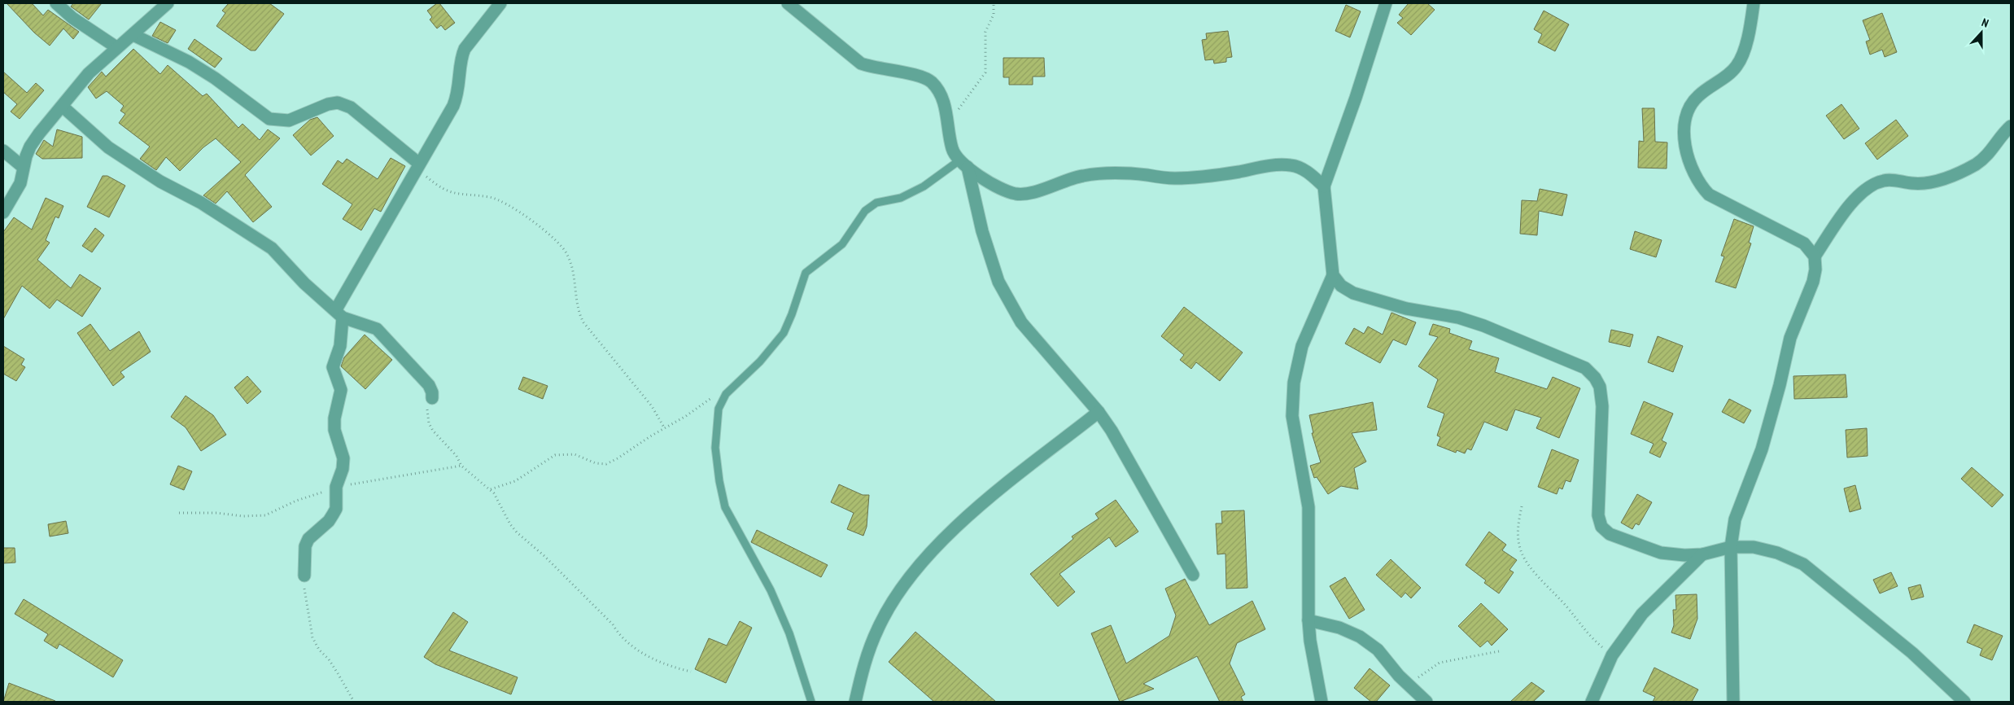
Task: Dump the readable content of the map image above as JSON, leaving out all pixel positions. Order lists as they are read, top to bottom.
{
  "north": "top"
}
